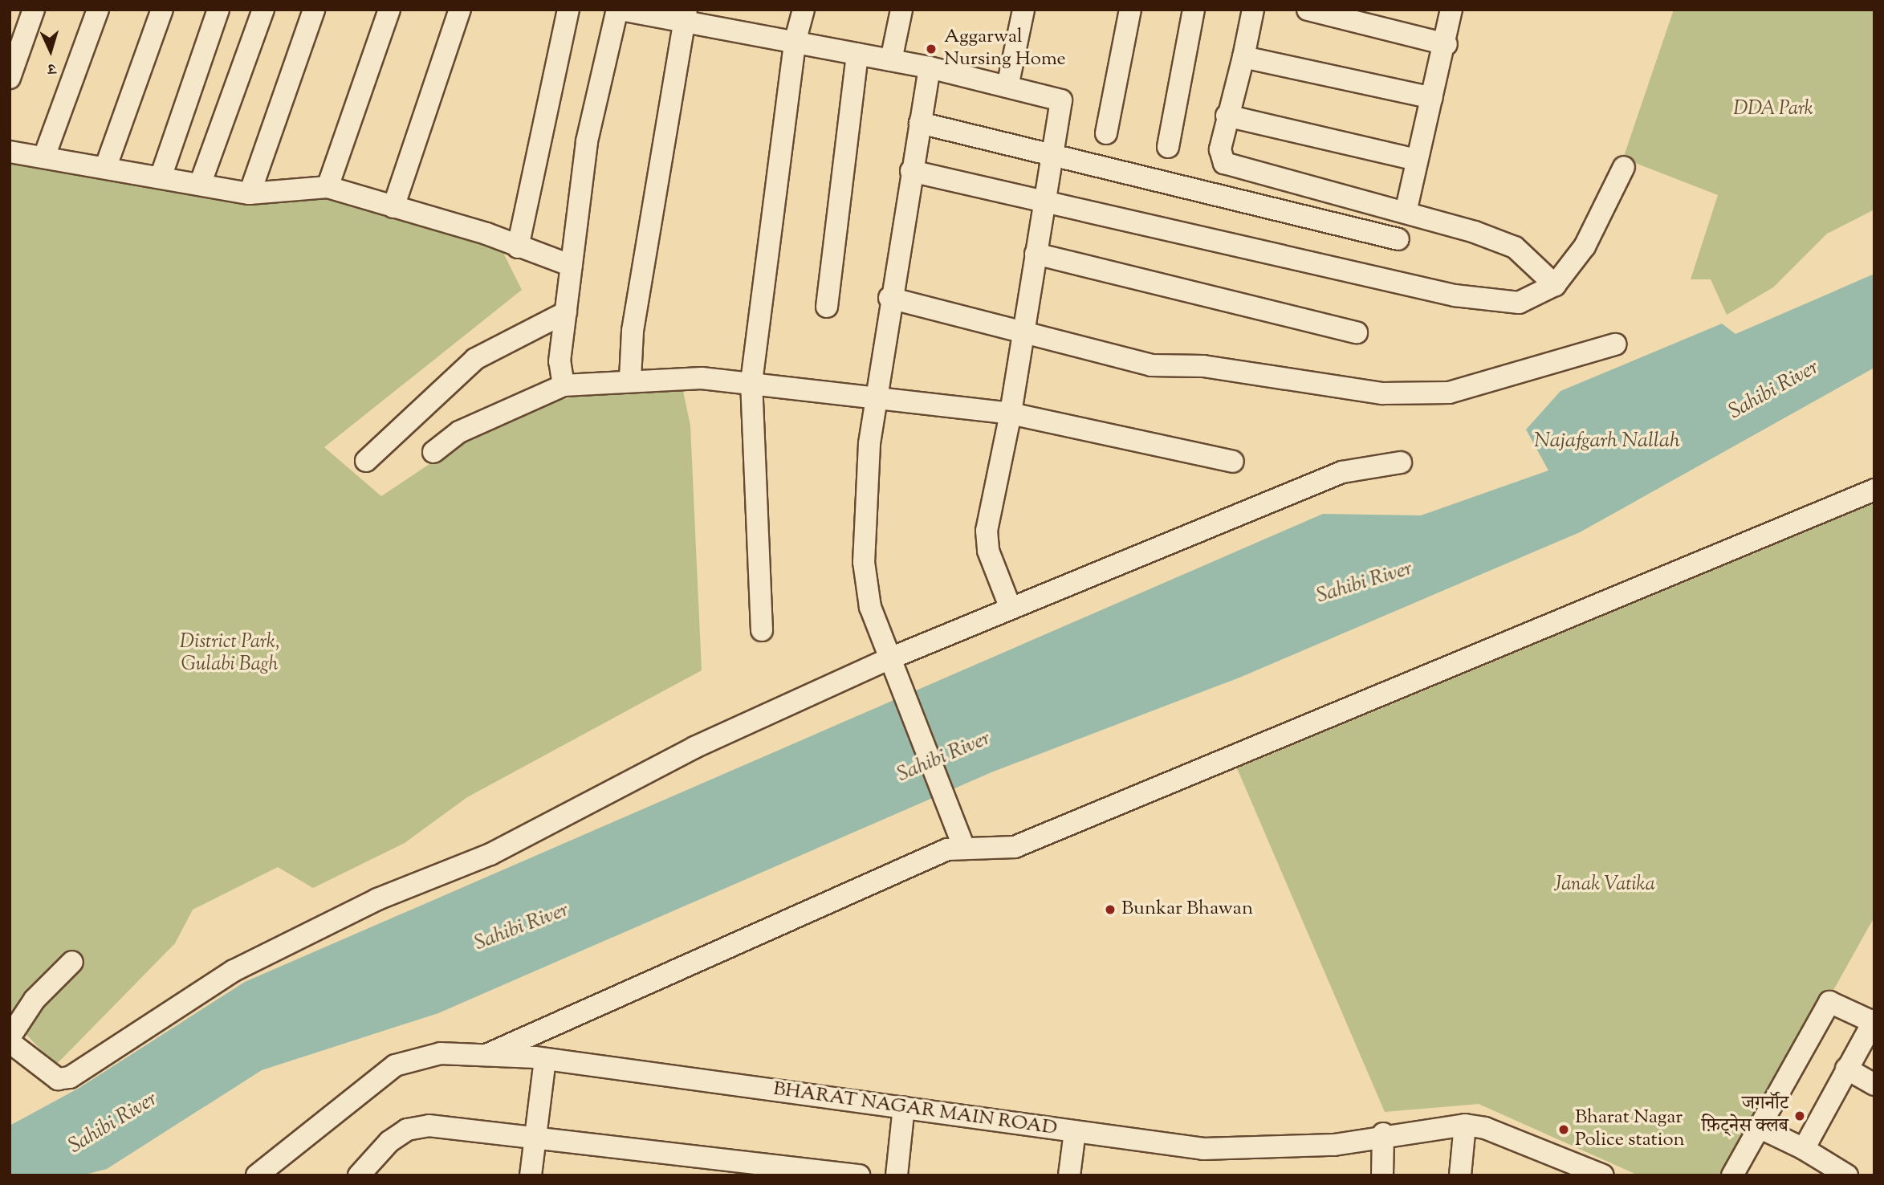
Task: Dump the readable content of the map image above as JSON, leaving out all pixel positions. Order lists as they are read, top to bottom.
{
  "streets": {
    "street": ["BHARAT NAGAR MAIN ROAD"]
  },
  "water": ["Sahibi River", "Najafgarh Nallah"],
  "parks": ["DDA Park", "District Park, Gulabi Bagh", "Janak Vatika"],
  "places": [
    "Aggarwal Nursing Home",
    "Bunkar Bhawan",
    "जगर्नॉट फ़िट्नेस क्लब",
    "Bharat Nagar Police station"
  ],
  "north": "bottom"
}
